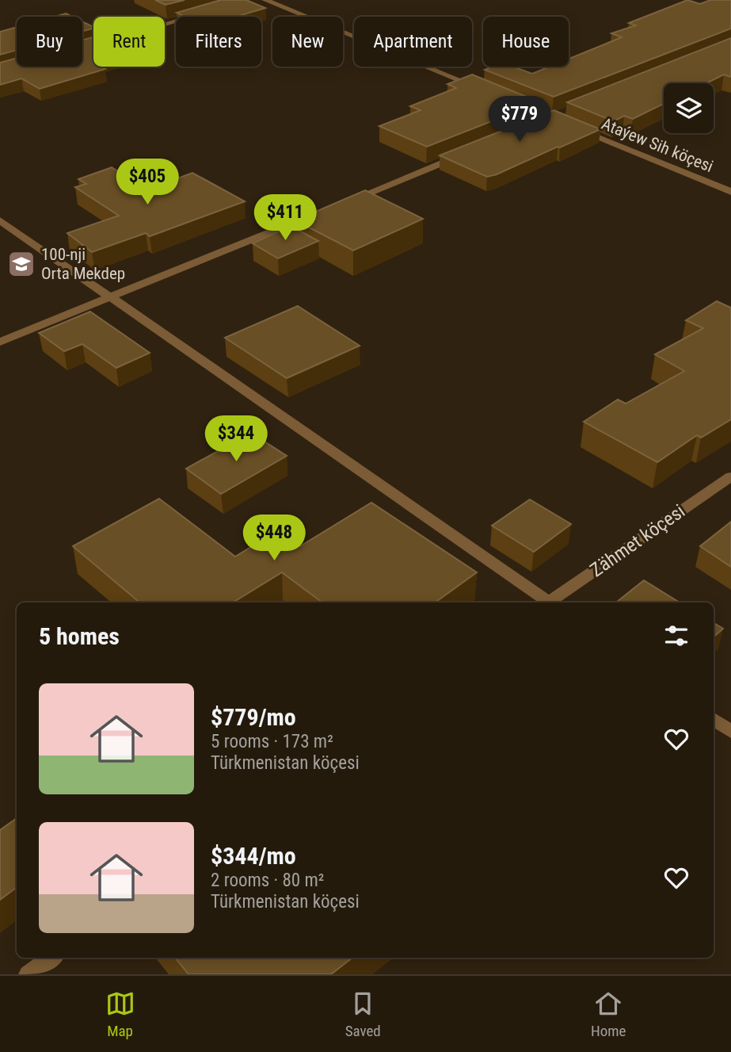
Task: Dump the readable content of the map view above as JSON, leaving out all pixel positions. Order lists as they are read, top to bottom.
{
  "streets": {
    "street": ["Ataýew Sih köçesi", "Zähmet köçesi"]
  },
  "places": {
    "school or university": ["100-nji Orta Mekdep"]
  },
  "page": {
    "chip": [
      "Buy",
      "Rent",
      "Filters",
      "New",
      "Apartment",
      "House"
    ],
    "price": [
      "$779",
      "$405",
      "$411",
      "$344",
      "$448"
    ],
    "heading": "5 homes",
    "list": [
      {
        "name": "$779/mo",
        "note": "5 rooms · 173 m² · Türkmenistan köçesi"
      },
      {
        "name": "$344/mo",
        "note": "2 rooms · 80 m² · Türkmenistan köçesi"
      }
    ],
    "tabs": ["Map", "Saved", "Home"]
  }
}
